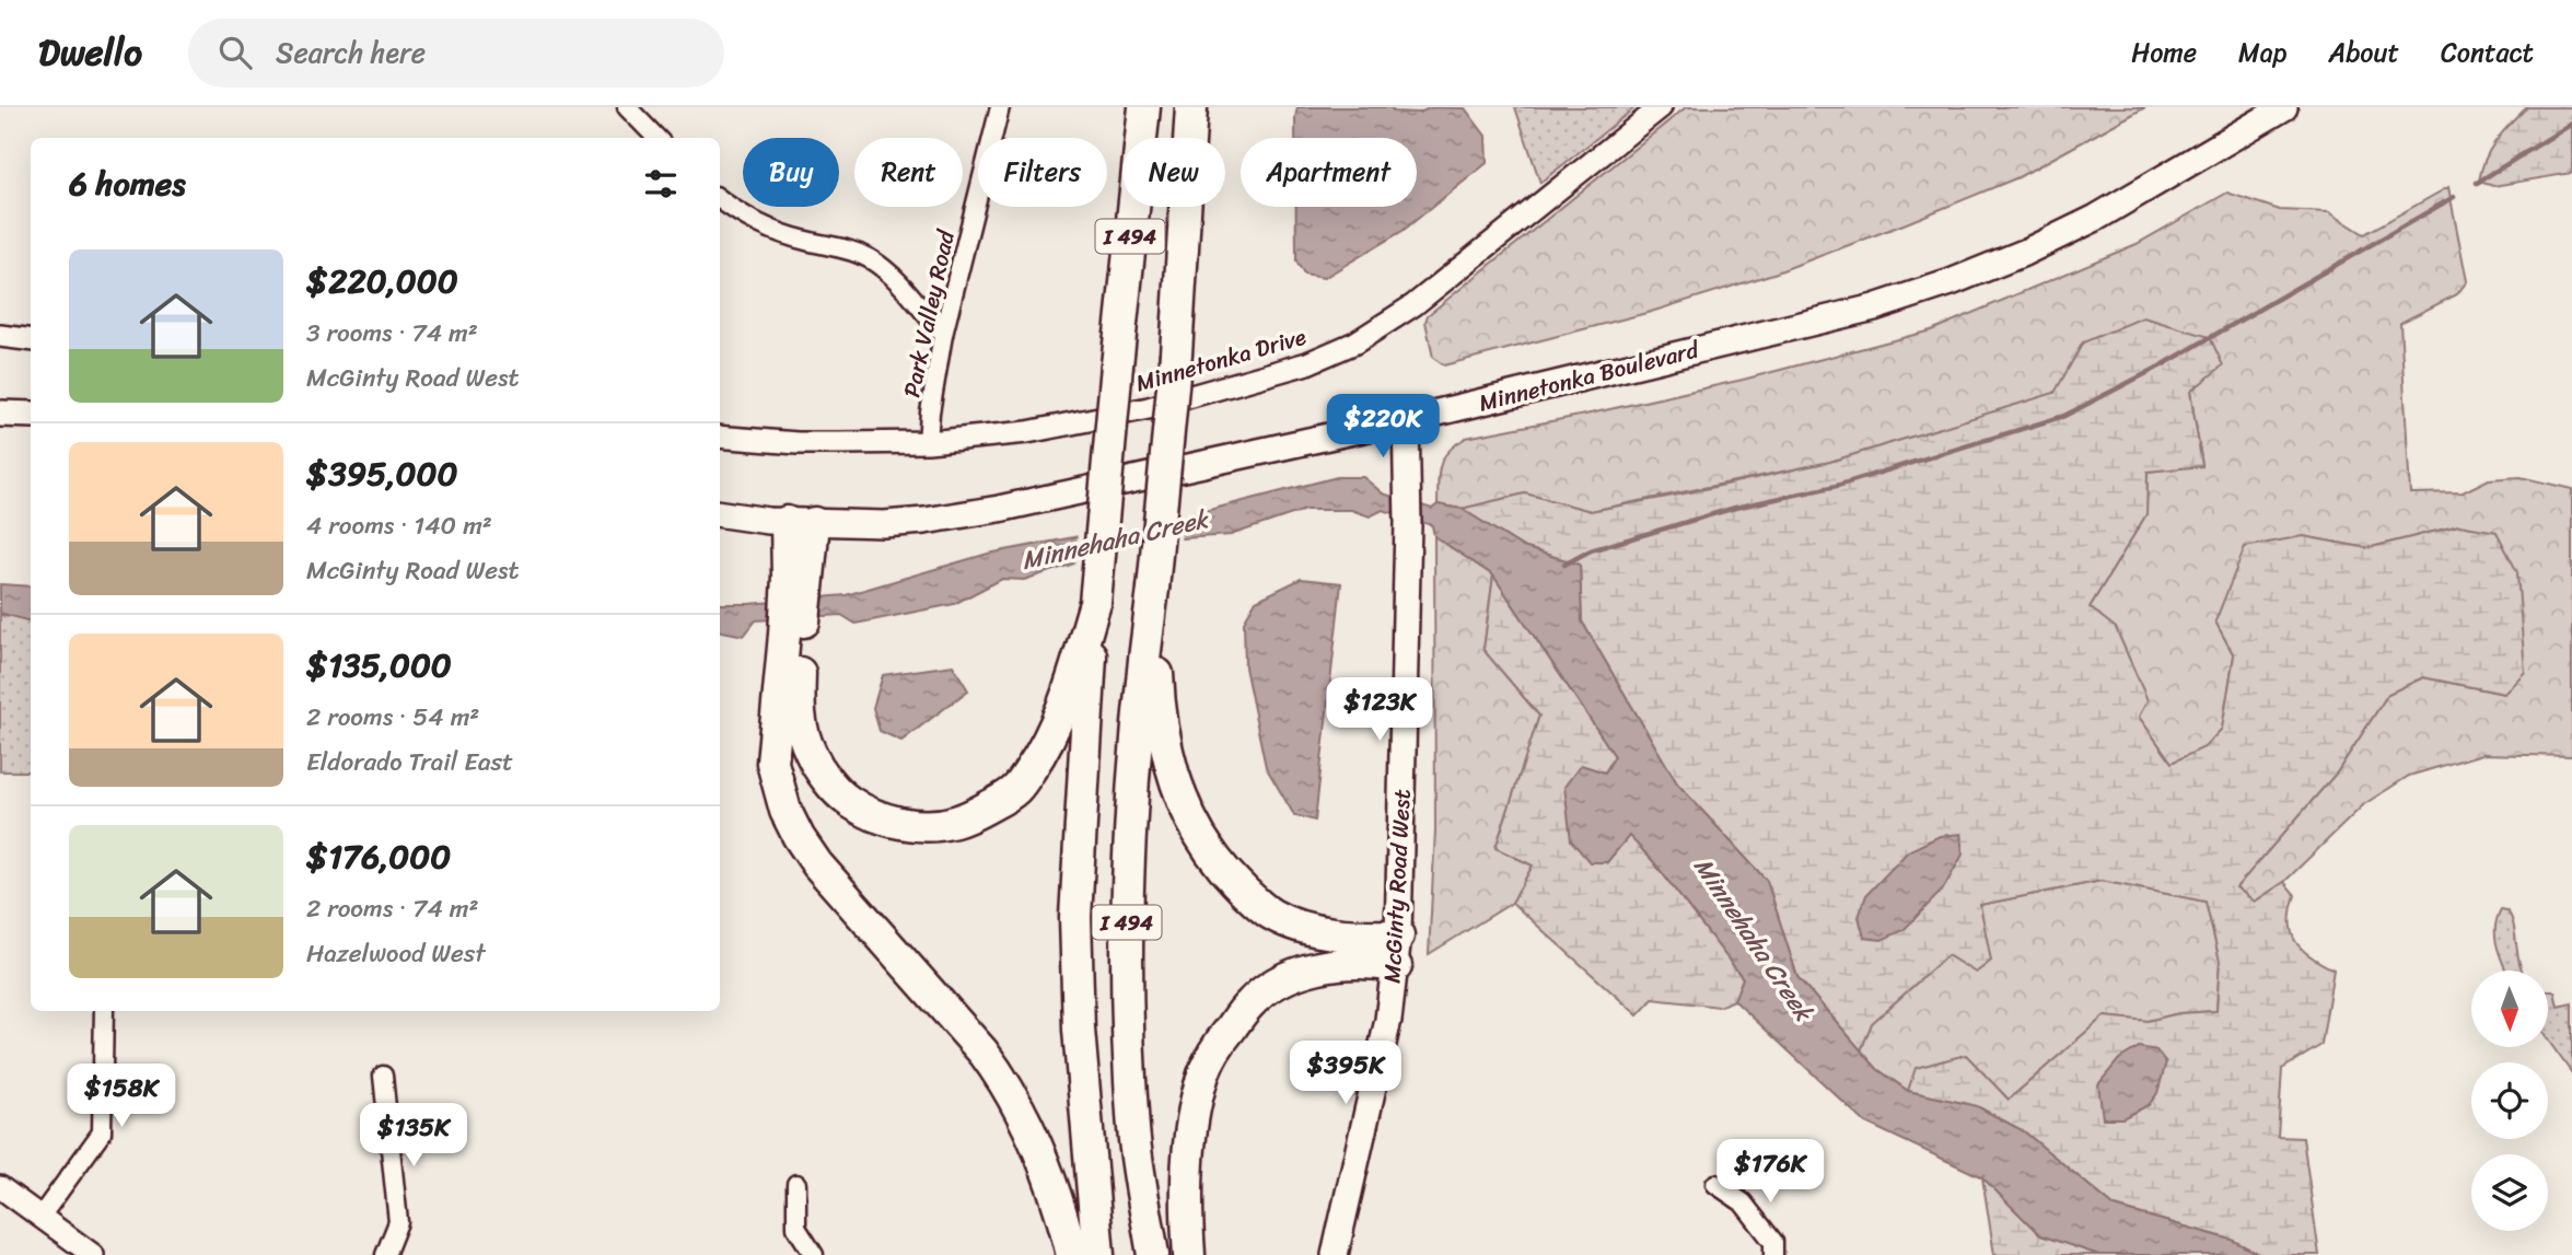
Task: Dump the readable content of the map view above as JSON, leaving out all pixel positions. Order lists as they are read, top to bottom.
{
  "streets": {
    "highway": ["I 494"],
    "main road": ["Minnetonka Boulevard", "McGinty Road West"],
    "street": ["Park Valley Road", "Minnetonka Drive"]
  },
  "crossings": [
    ["Park Valley Road", "Minnetonka Drive"],
    ["Minnetonka Boulevard", "McGinty Road West"]
  ],
  "water": ["Minnehaha Creek"],
  "north": "bottom",
  "page": {
    "header": "Dwello",
    "search": "Search here",
    "nav": [
      "Home",
      "Map",
      "About",
      "Contact"
    ],
    "chip": [
      "Buy",
      "Rent",
      "Filters",
      "New",
      "Apartment"
    ],
    "heading": "6 homes",
    "list": [
      {
        "name": "$220,000",
        "note": "3 rooms · 74 m² · McGinty Road West"
      },
      {
        "name": "$395,000",
        "note": "4 rooms · 140 m² · McGinty Road West"
      },
      {
        "name": "$135,000",
        "note": "2 rooms · 54 m² · Eldorado Trail East"
      },
      {
        "name": "$176,000",
        "note": "2 rooms · 74 m² · Hazelwood West"
      }
    ],
    "price": [
      "$220K",
      "$123K",
      "$395K",
      "$158K",
      "$135K",
      "$176K"
    ]
  }
}
